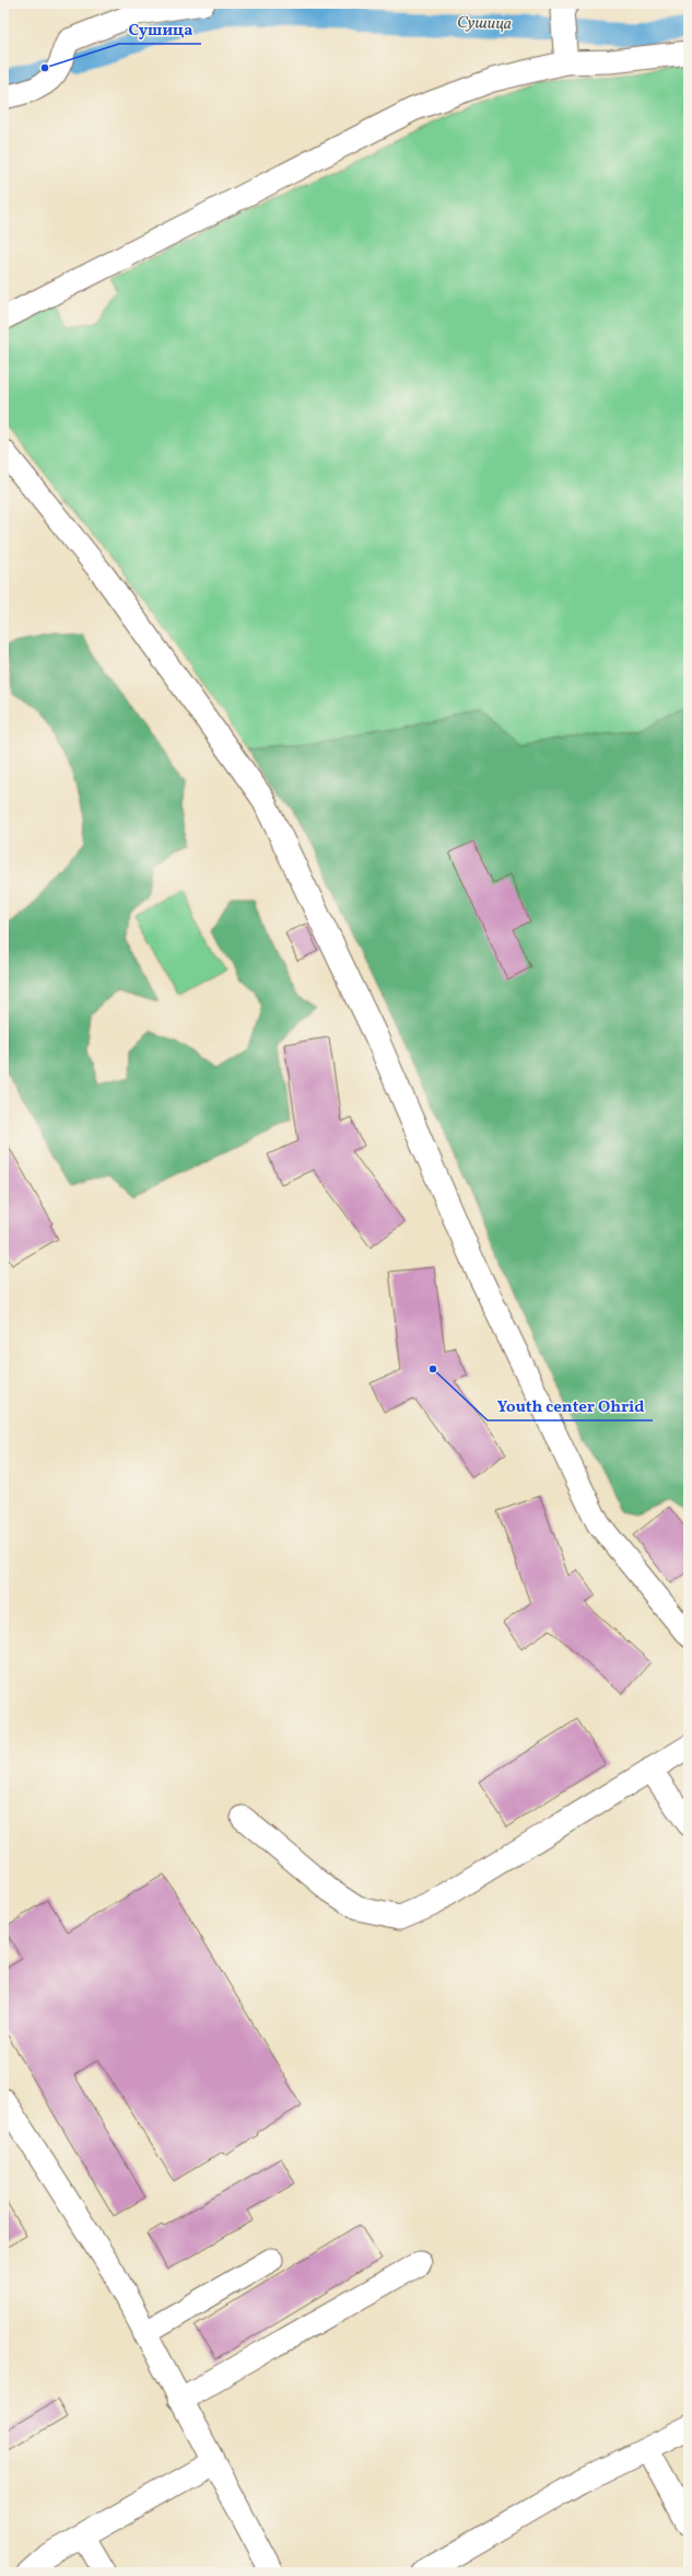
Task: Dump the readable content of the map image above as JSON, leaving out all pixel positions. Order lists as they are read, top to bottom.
{
  "water": ["Сушица"],
  "places": ["Сушица", "Youth center Ohrid"]
}
